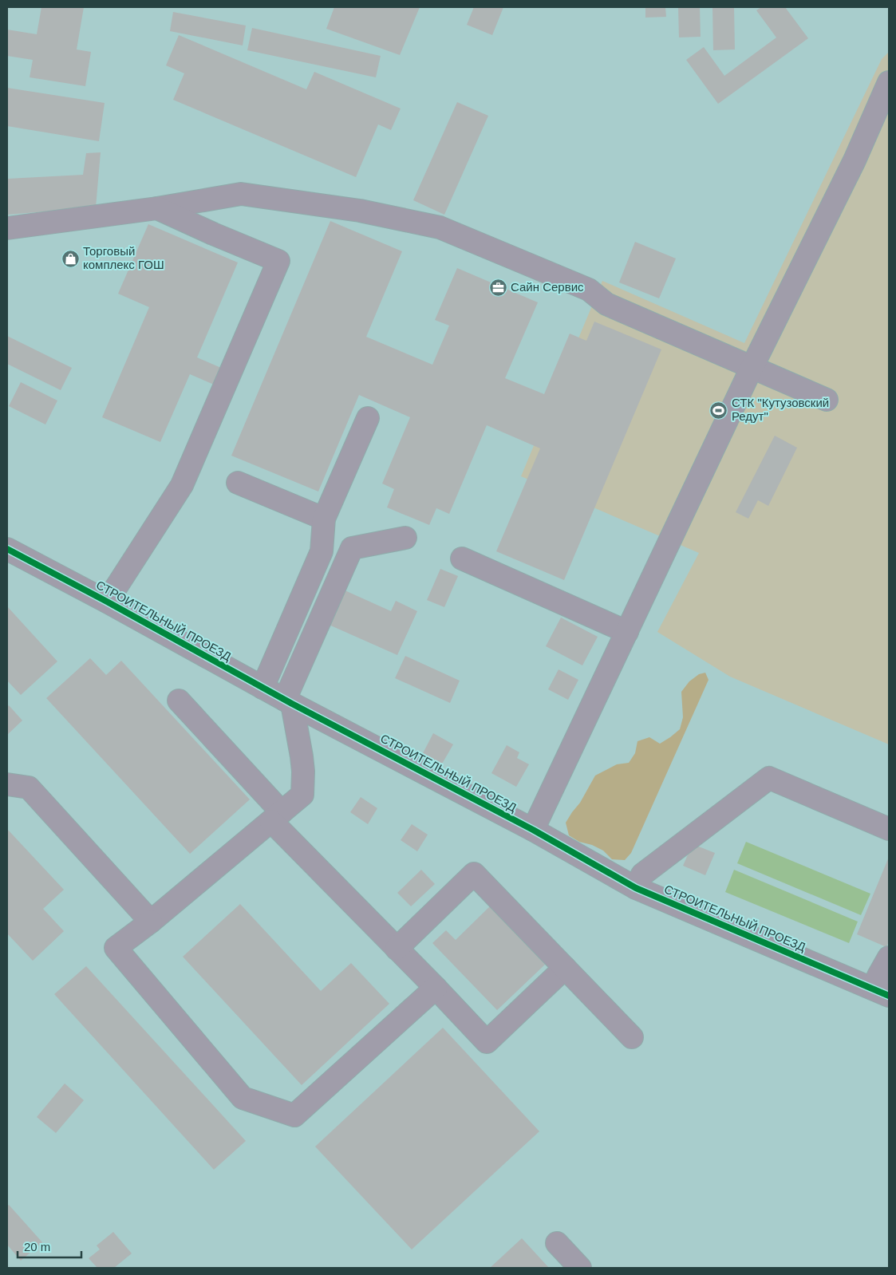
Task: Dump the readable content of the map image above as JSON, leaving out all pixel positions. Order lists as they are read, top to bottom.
{
  "streets": {
    "street": ["СТРОИТЕЛЬНЫЙ ПРОЕЗД"]
  },
  "places": {
    "shop": ["Торговый комплекс ГОШ"],
    "office": ["Сайн Сервис"],
    "sports": ["СТК \"Кутузовский Редут\""]
  },
  "scale_bar": "20 m"
}
